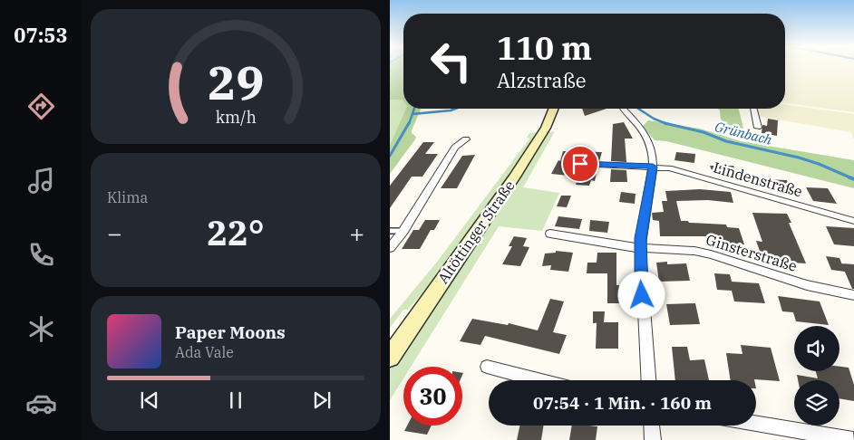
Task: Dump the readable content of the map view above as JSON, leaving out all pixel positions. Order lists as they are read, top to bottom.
{
  "streets": {
    "main road": ["Altöttinger Straße"],
    "street": ["Lindenstraße", "Ginsterstraße"]
  },
  "water": ["Grünbach"],
  "page": {
    "tabs": "07:53",
    "turn": ["110 m", "Alzstraße"],
    "tile": "Klima",
    "heat": ["−", "22°", "+"],
    "song": ["Paper Moons", "Ada Vale"],
    "limit": "30",
    "trip": "07:54 · 1 Min. · 160 m",
    "gauge": ["29", "km/h"]
  }
}
